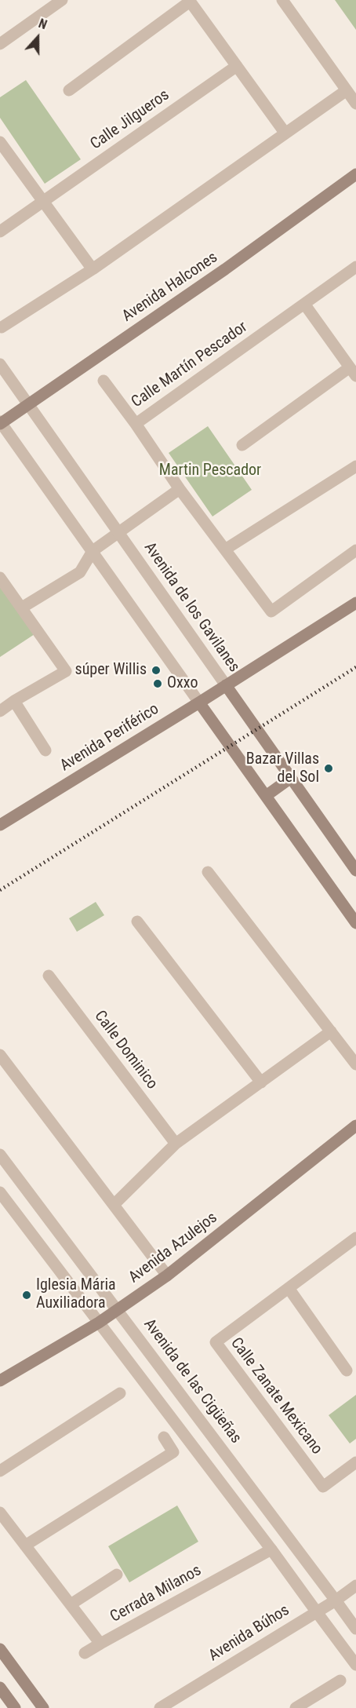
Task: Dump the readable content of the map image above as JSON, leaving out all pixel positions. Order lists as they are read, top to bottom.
{
  "streets": {
    "main road": [
      "Avenida Halcones",
      "Avenida de los Gavilanes",
      "Avenida Periférico",
      "Avenida Azulejos"
    ],
    "street": [
      "Calle Jilgueros",
      "Calle Martín Pescador",
      "Calle Dominico",
      "Avenida de las Cigüeñas",
      "Calle Zanate Mexicano",
      "Cerrada Milanos",
      "Avenida Búhos"
    ]
  },
  "crossings": [
    ["Avenida Halcones", "Avenida de los Gavilanes"],
    ["Avenida de los Gavilanes", "Avenida Periférico"],
    ["Avenida Azulejos", "Avenida de las Cigüeñas"],
    ["Avenida de las Cigüeñas", "Avenida Búhos"]
  ],
  "parks": ["Martin Pescador"],
  "places": [
    "súper Willis",
    "Oxxo",
    "Bazar Villas del Sol",
    "Iglesia Mária Auxiliadora"
  ],
  "north": "top"
}
